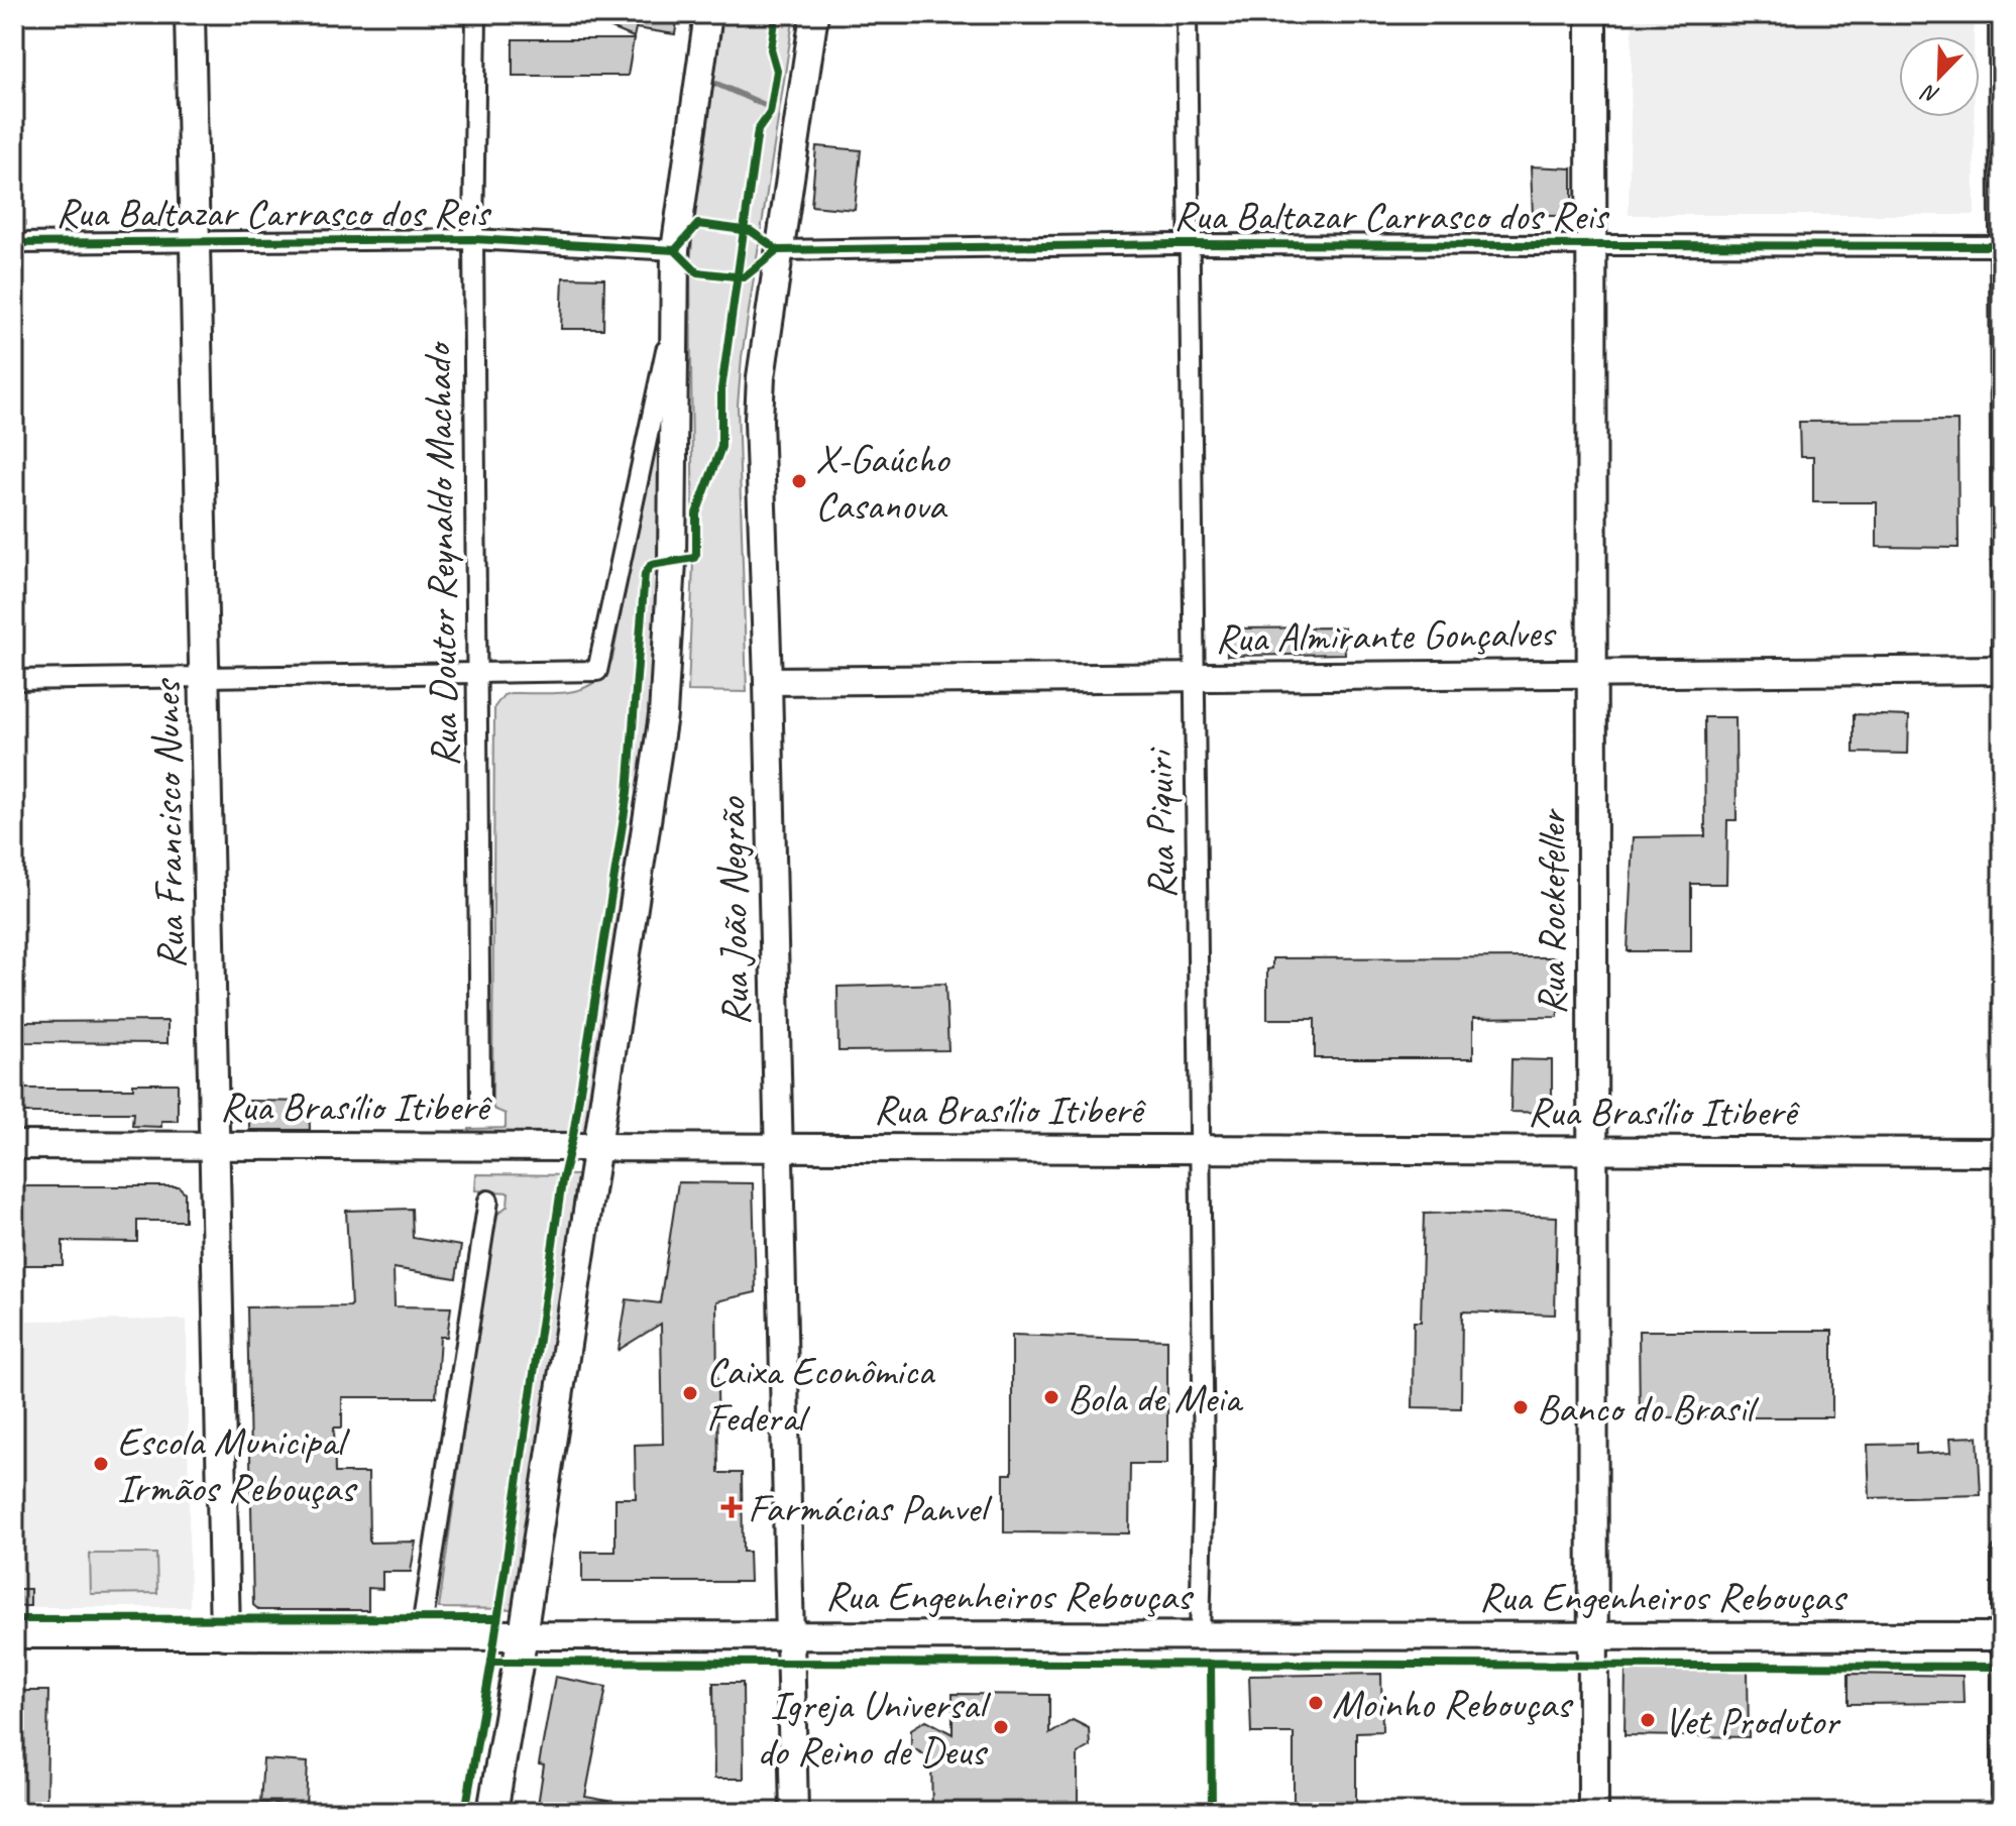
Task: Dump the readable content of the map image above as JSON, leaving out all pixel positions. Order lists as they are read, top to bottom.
{
  "streets": {
    "main road": [
      "Rua Almirante Gonçalves",
      "Rua Francisco Nunes",
      "Rua João Negrão",
      "Rua Rockefeller",
      "Rua Brasílio Itiberê",
      "Rua Engenheiros Rebouças"
    ],
    "street": ["Rua Baltazar Carrasco dos Reis", "Rua Doutor Reynaldo Machado", "Rua Piquiri"]
  },
  "crossings": [
    ["Rua Baltazar Carrasco dos Reis", "Rua Doutor Reynaldo Machado"],
    ["Rua Baltazar Carrasco dos Reis", "Rua Francisco Nunes"],
    ["Rua Baltazar Carrasco dos Reis", "Rua Piquiri"],
    ["Rua Baltazar Carrasco dos Reis", "Rua João Negrão"],
    ["Rua Baltazar Carrasco dos Reis", "Rua Rockefeller"],
    ["Rua Almirante Gonçalves", "Rua Piquiri"],
    ["Rua Almirante Gonçalves", "Rua João Negrão"],
    ["Rua Almirante Gonçalves", "Rua Rockefeller"],
    ["Rua Francisco Nunes", "Rua Brasílio Itiberê"],
    ["Rua Francisco Nunes", "Rua Engenheiros Rebouças"],
    ["Rua Piquiri", "Rua Brasílio Itiberê"],
    ["Rua Piquiri", "Rua Engenheiros Rebouças"],
    ["Rua João Negrão", "Rua Brasílio Itiberê"],
    ["Rua João Negrão", "Rua Engenheiros Rebouças"],
    ["Rua Rockefeller", "Rua Brasílio Itiberê"],
    ["Rua Rockefeller", "Rua Engenheiros Rebouças"]
  ],
  "places": {
    "other": [
      "X-Gaúcho Casanova",
      "Caixa Econômica Federal",
      "Bola de Meia",
      "Banco do Brasil",
      "Escola Municipal Irmãos Rebouças",
      "Moinho Rebouças",
      "Vet Produtor",
      "Igreja Universal do Reino de Deus"
    ],
    "health": ["Farmácias Panvel"]
  },
  "north": "bottom left"
}
